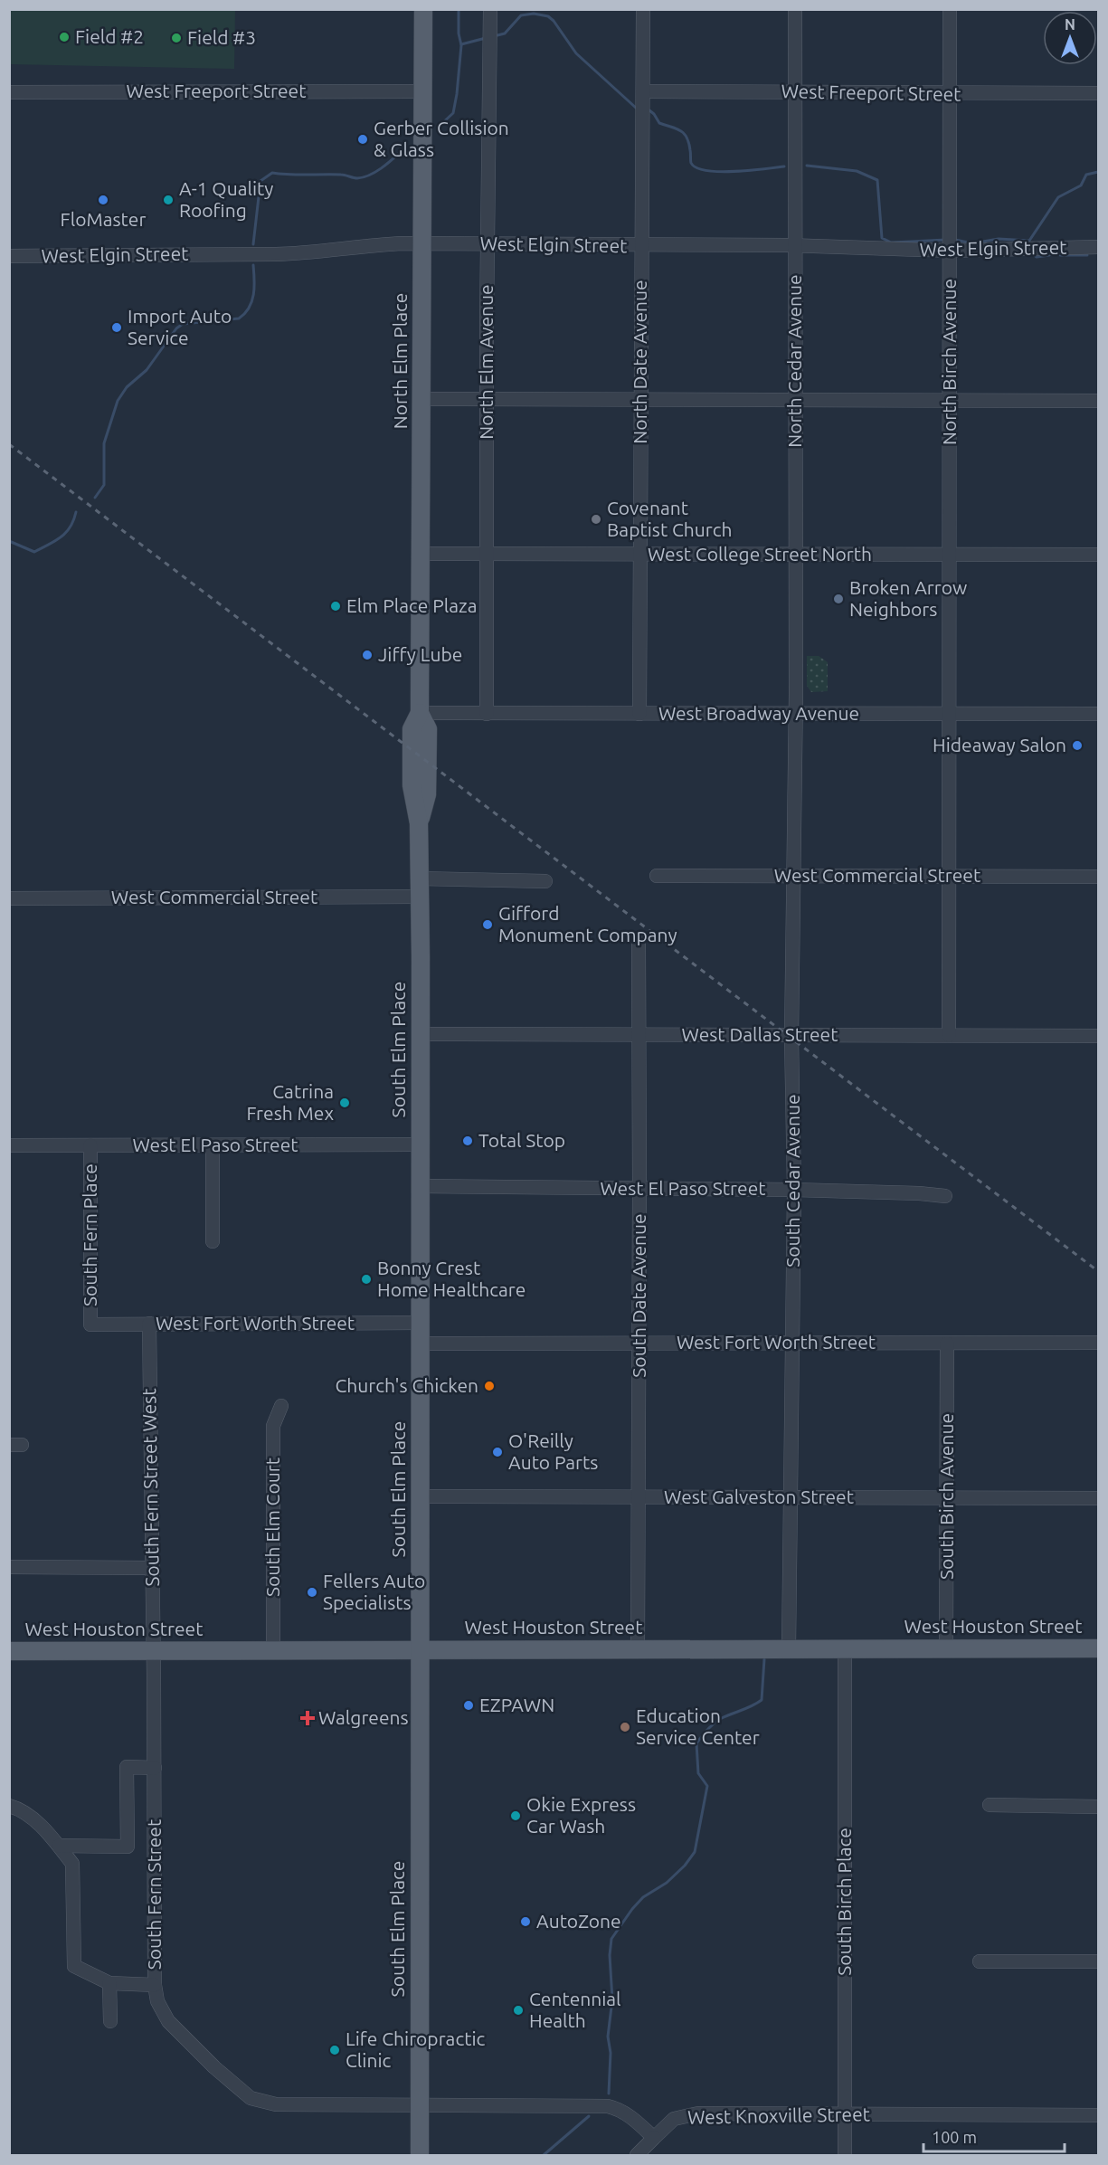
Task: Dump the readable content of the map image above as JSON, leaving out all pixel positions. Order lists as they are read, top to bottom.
{
  "streets": {
    "main road": ["North Elm Place", "South Elm Place", "West Houston Street"],
    "street": [
      "West Freeport Street",
      "West Elgin Street",
      "North Cedar Avenue",
      "North Elm Avenue",
      "North Date Avenue",
      "North Birch Avenue",
      "West College Street North",
      "West Broadway Avenue",
      "West Commercial Street",
      "West Dallas Street",
      "West El Paso Street",
      "South Cedar Avenue",
      "South Fern Place",
      "South Date Avenue",
      "West Fort Worth Street",
      "South Fern Street West",
      "South Birch Avenue",
      "West Galveston Street",
      "South Elm Court",
      "South Fern Street",
      "South Birch Place",
      "West Knoxville Street"
    ]
  },
  "crossings": [
    ["West Freeport Street", "North Elm Place"],
    ["West Freeport Street", "North Cedar Avenue"],
    ["West Freeport Street", "North Date Avenue"],
    ["West Freeport Street", "North Birch Avenue"],
    ["West Elgin Street", "North Elm Place"],
    ["West Elgin Street", "North Cedar Avenue"],
    ["West Elgin Street", "North Elm Avenue"],
    ["West Elgin Street", "North Date Avenue"],
    ["West Elgin Street", "North Birch Avenue"],
    ["North Elm Place", "West College Street North"],
    ["North Elm Place", "West Broadway Avenue"],
    ["North Elm Place", "South Elm Place"],
    ["North Cedar Avenue", "West College Street North"],
    ["North Cedar Avenue", "West Broadway Avenue"],
    ["North Cedar Avenue", "South Cedar Avenue"],
    ["North Elm Avenue", "West College Street North"],
    ["North Elm Avenue", "West Broadway Avenue"],
    ["North Date Avenue", "West College Street North"],
    ["North Date Avenue", "West Broadway Avenue"],
    ["North Birch Avenue", "West College Street North"],
    ["North Birch Avenue", "West Broadway Avenue"],
    ["West Broadway Avenue", "South Elm Place"],
    ["West Broadway Avenue", "South Cedar Avenue"],
    ["West Commercial Street", "South Elm Place"],
    ["West Commercial Street", "South Cedar Avenue"],
    ["West Dallas Street", "South Elm Place"],
    ["West Dallas Street", "South Cedar Avenue"],
    ["West Dallas Street", "South Date Avenue"],
    ["South Elm Place", "West El Paso Street"],
    ["South Elm Place", "West Fort Worth Street"],
    ["South Elm Place", "West Galveston Street"],
    ["South Elm Place", "West Houston Street"],
    ["South Elm Place", "South Fern Street"],
    ["West El Paso Street", "South Cedar Avenue"],
    ["West El Paso Street", "South Fern Place"],
    ["West El Paso Street", "South Date Avenue"],
    ["South Cedar Avenue", "West Fort Worth Street"],
    ["South Cedar Avenue", "West Galveston Street"],
    ["South Cedar Avenue", "West Houston Street"],
    ["South Fern Place", "West Fort Worth Street"],
    ["South Date Avenue", "West Fort Worth Street"],
    ["South Date Avenue", "West Galveston Street"],
    ["South Date Avenue", "West Houston Street"],
    ["West Fort Worth Street", "South Fern Street West"],
    ["West Fort Worth Street", "South Birch Avenue"],
    ["South Fern Street West", "West Houston Street"],
    ["South Fern Street West", "South Fern Street"],
    ["South Birch Avenue", "West Galveston Street"],
    ["South Birch Avenue", "West Houston Street"],
    ["South Elm Court", "West Houston Street"],
    ["West Houston Street", "South Fern Street"],
    ["West Houston Street", "South Birch Place"],
    ["South Birch Place", "West Knoxville Street"]
  ],
  "places": {
    "other": [
      "Field #2",
      "Field #3",
      "Gerber Collision & Glass",
      "FloMaster",
      "A-1 Quality Roofing",
      "Import Auto Service",
      "Covenant Baptist Church",
      "Broken Arrow Neighbors",
      "Elm Place Plaza",
      "Jiffy Lube",
      "Hideaway Salon",
      "Gifford Monument Company",
      "Catrina Fresh Mex",
      "Total Stop",
      "Bonny Crest Home Healthcare",
      "Church's Chicken",
      "O'Reilly Auto Parts",
      "Fellers Auto Specialists",
      "EZPAWN",
      "Education Service Center",
      "Okie Express Car Wash",
      "AutoZone",
      "Centennial Health",
      "Life Chiropractic Clinic"
    ],
    "health": ["Walgreens"]
  },
  "scale_bar": "100 m",
  "north": "top"
}
